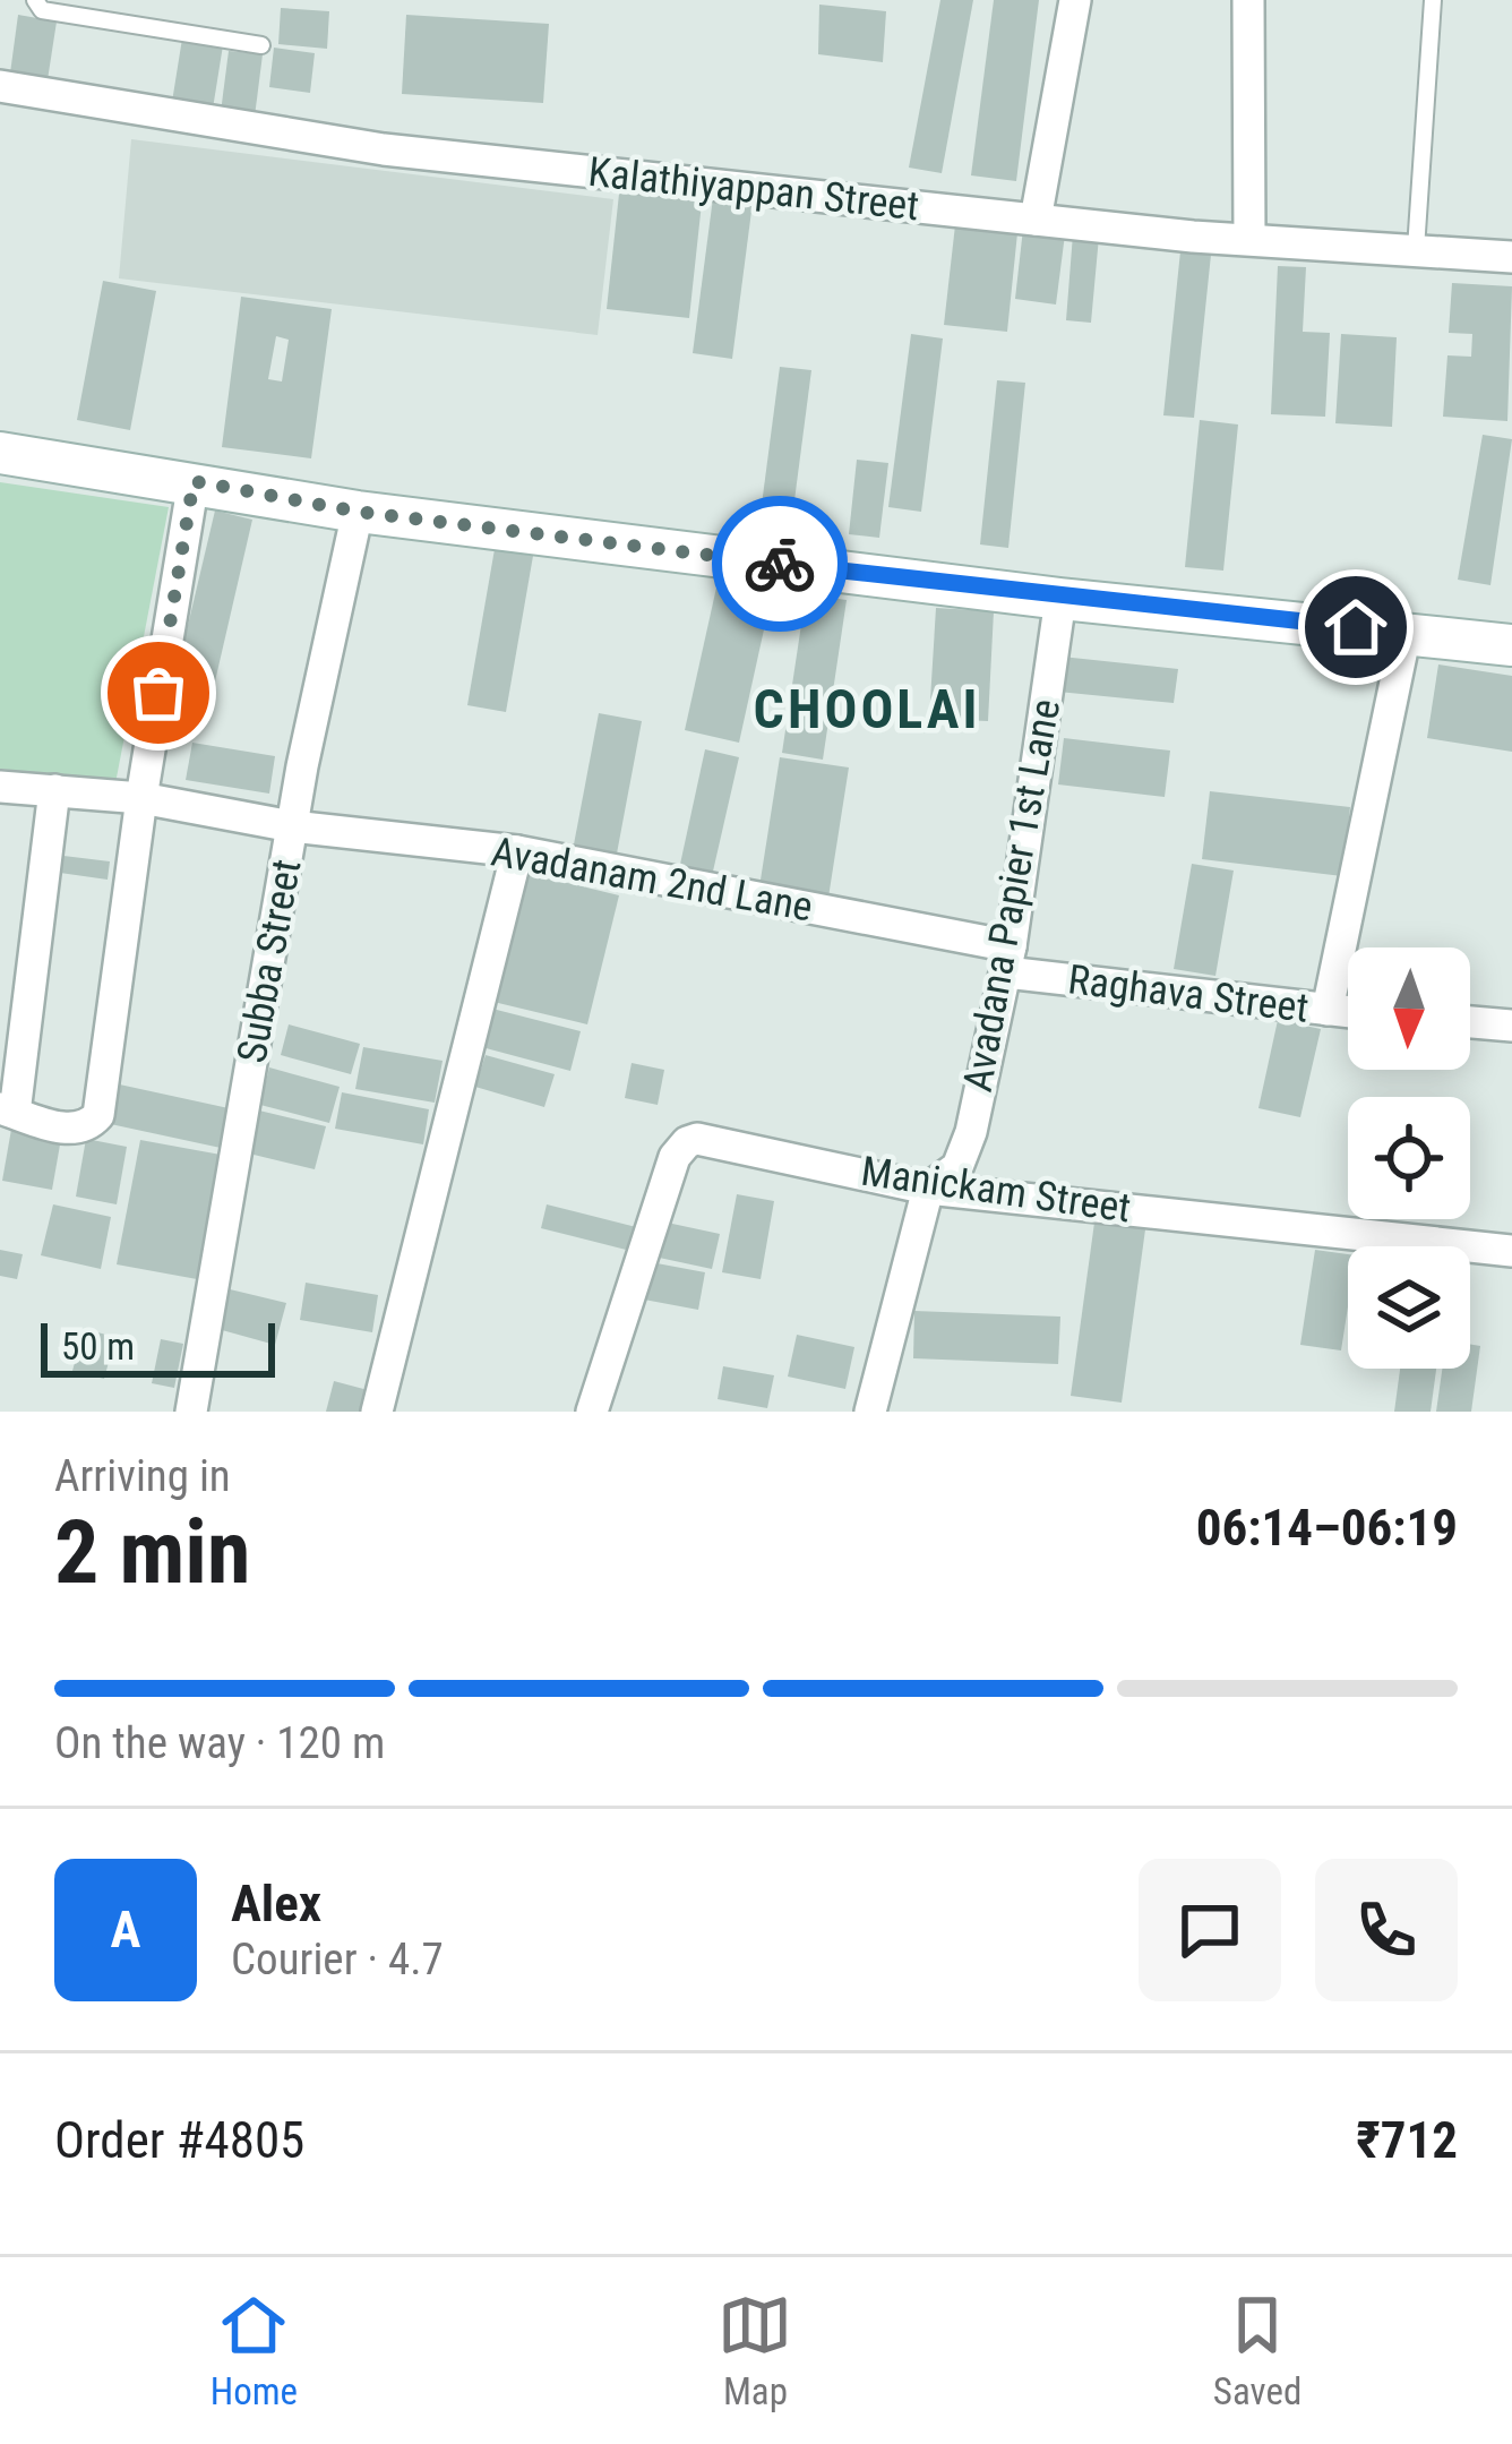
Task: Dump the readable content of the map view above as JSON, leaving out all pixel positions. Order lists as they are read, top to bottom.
{
  "streets": {
    "street": [
      "Kalathiyappan Street",
      "Avadanam 2nd Lane",
      "Avadana Papier 1st Lane",
      "Subba Street",
      "Raghava Street",
      "Manickam Street"
    ]
  },
  "crossings": [
    ["Avadanam 2nd Lane", "Avadana Papier 1st Lane"],
    ["Avadanam 2nd Lane", "Subba Street"],
    ["Avadanam 2nd Lane", "Raghava Street"],
    ["Avadana Papier 1st Lane", "Raghava Street"],
    ["Avadana Papier 1st Lane", "Manickam Street"]
  ],
  "districts": ["CHOOLAI"],
  "scale_bar": "50 m",
  "north": "bottom",
  "page": {
    "scale": "50 m",
    "heading": ["2 min", "Arriving in", "06:14–06:19"],
    "panel": [
      "Alex",
      "Courier · 4.7",
      "Order #4805",
      "₹712"
    ],
    "bar": "On the way · 120 m",
    "round": "A",
    "tabs": ["Home", "Map", "Saved"]
  }
}
